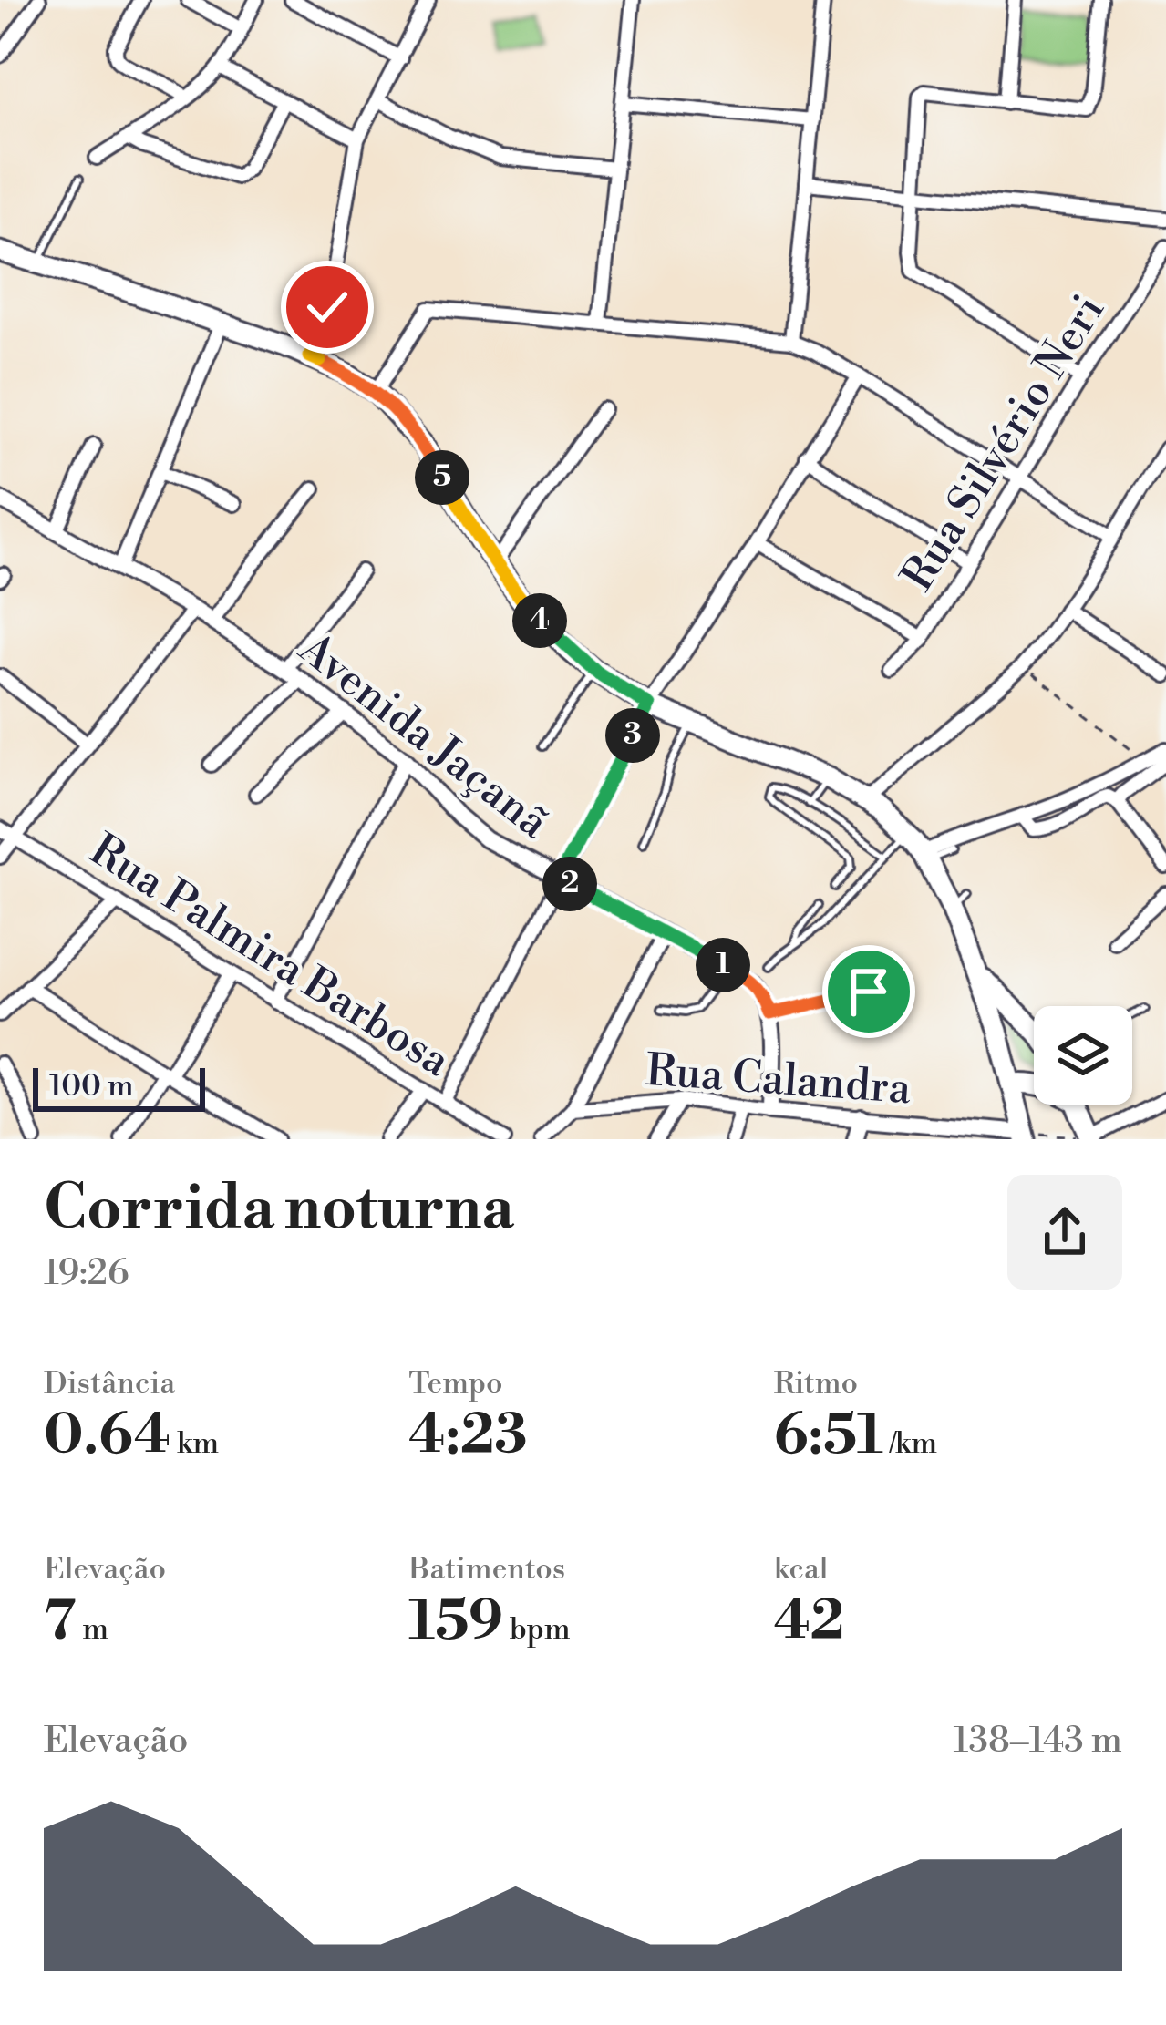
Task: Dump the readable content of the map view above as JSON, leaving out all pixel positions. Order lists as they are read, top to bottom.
{
  "streets": {
    "street": [
      "Rua Silvério Neri",
      "Avenida Jaçanã",
      "Rua Palmira Barbosa",
      "Rua Calandra"
    ]
  },
  "crossings": [
    ["Avenida Jaçanã", "Rua Calandra"]
  ],
  "scale_bar": "100 m",
  "page": {
    "pins": [
      "5",
      "4",
      "3",
      "2",
      "1"
    ],
    "scale": "100 m",
    "heading": ["Corrida noturna", "19:26"],
    "stats": [
      ["Distância", "0.64 km"],
      ["Tempo", "4:23"],
      ["Ritmo", "6:51 /km"],
      ["Elevação", "7 m"],
      ["Batimentos", "159 bpm"],
      ["kcal", "42"]
    ],
    "chart": ["Elevação", "138–143 m"]
  }
}
